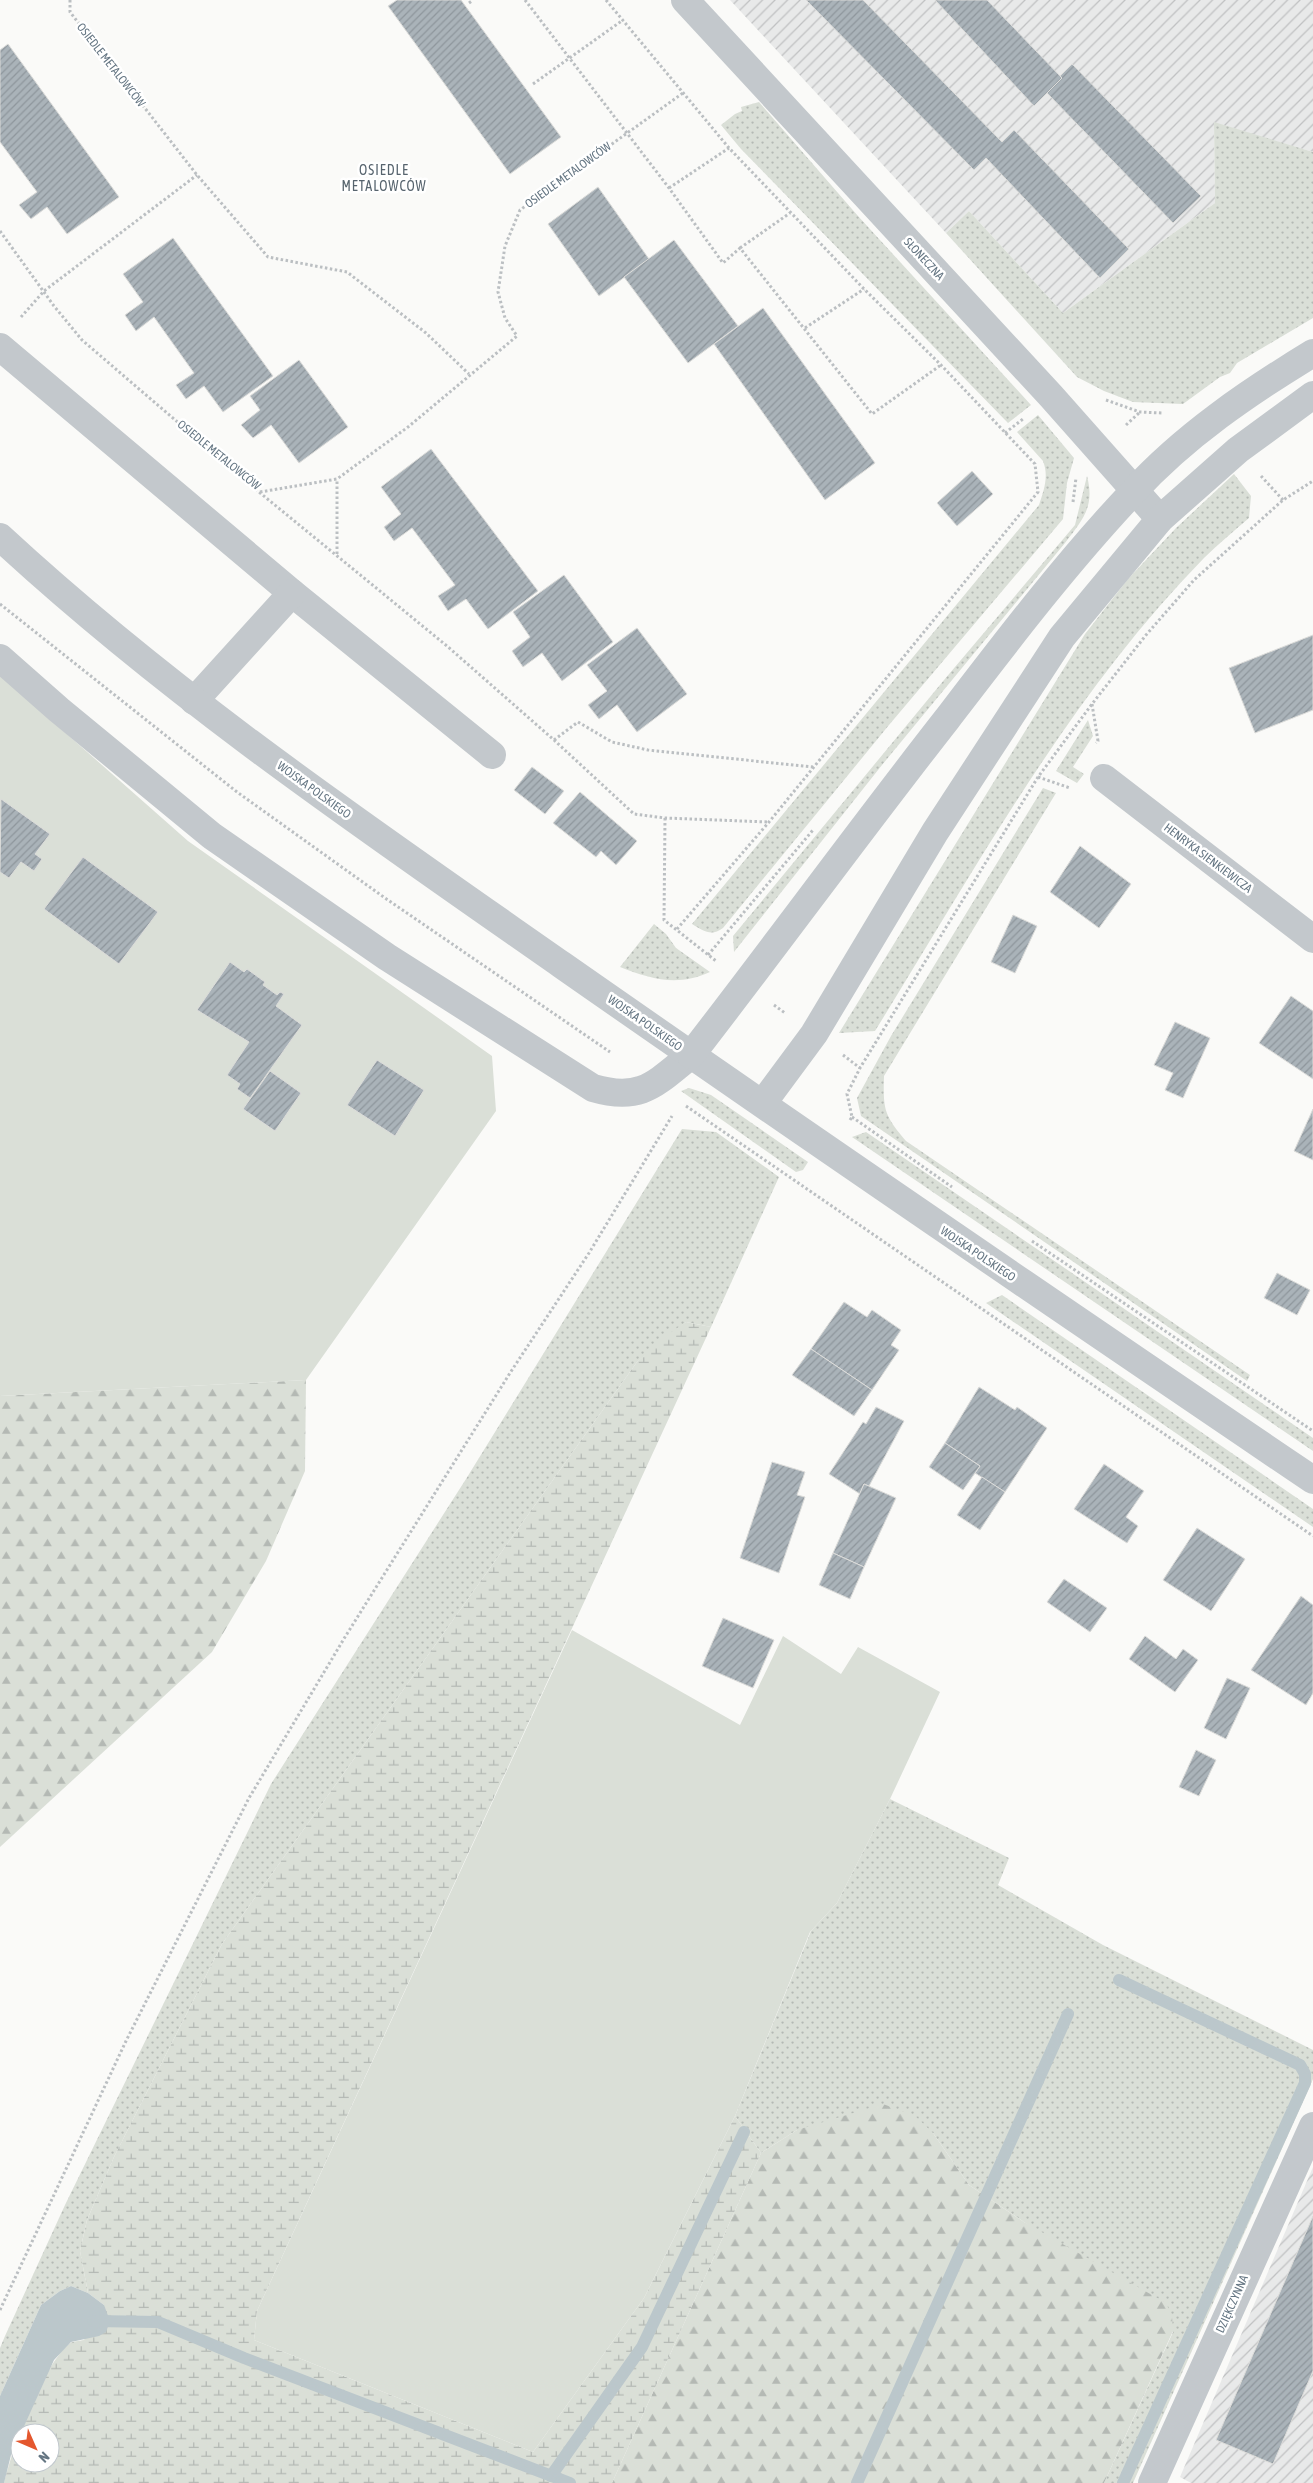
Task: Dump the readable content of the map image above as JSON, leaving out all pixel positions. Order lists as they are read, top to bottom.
{
  "streets": {
    "street": [
      "SŁONECZNA",
      "WOJSKA POLSKIEGO",
      "HENRYKA SIENKIEWICZA",
      "DZIĘKCZYNNA"
    ],
    "path": ["OSIEDLE METALOWCÓW"]
  },
  "districts": ["OSIEDLE METALOWCÓW"],
  "north": "bottom right"
}
